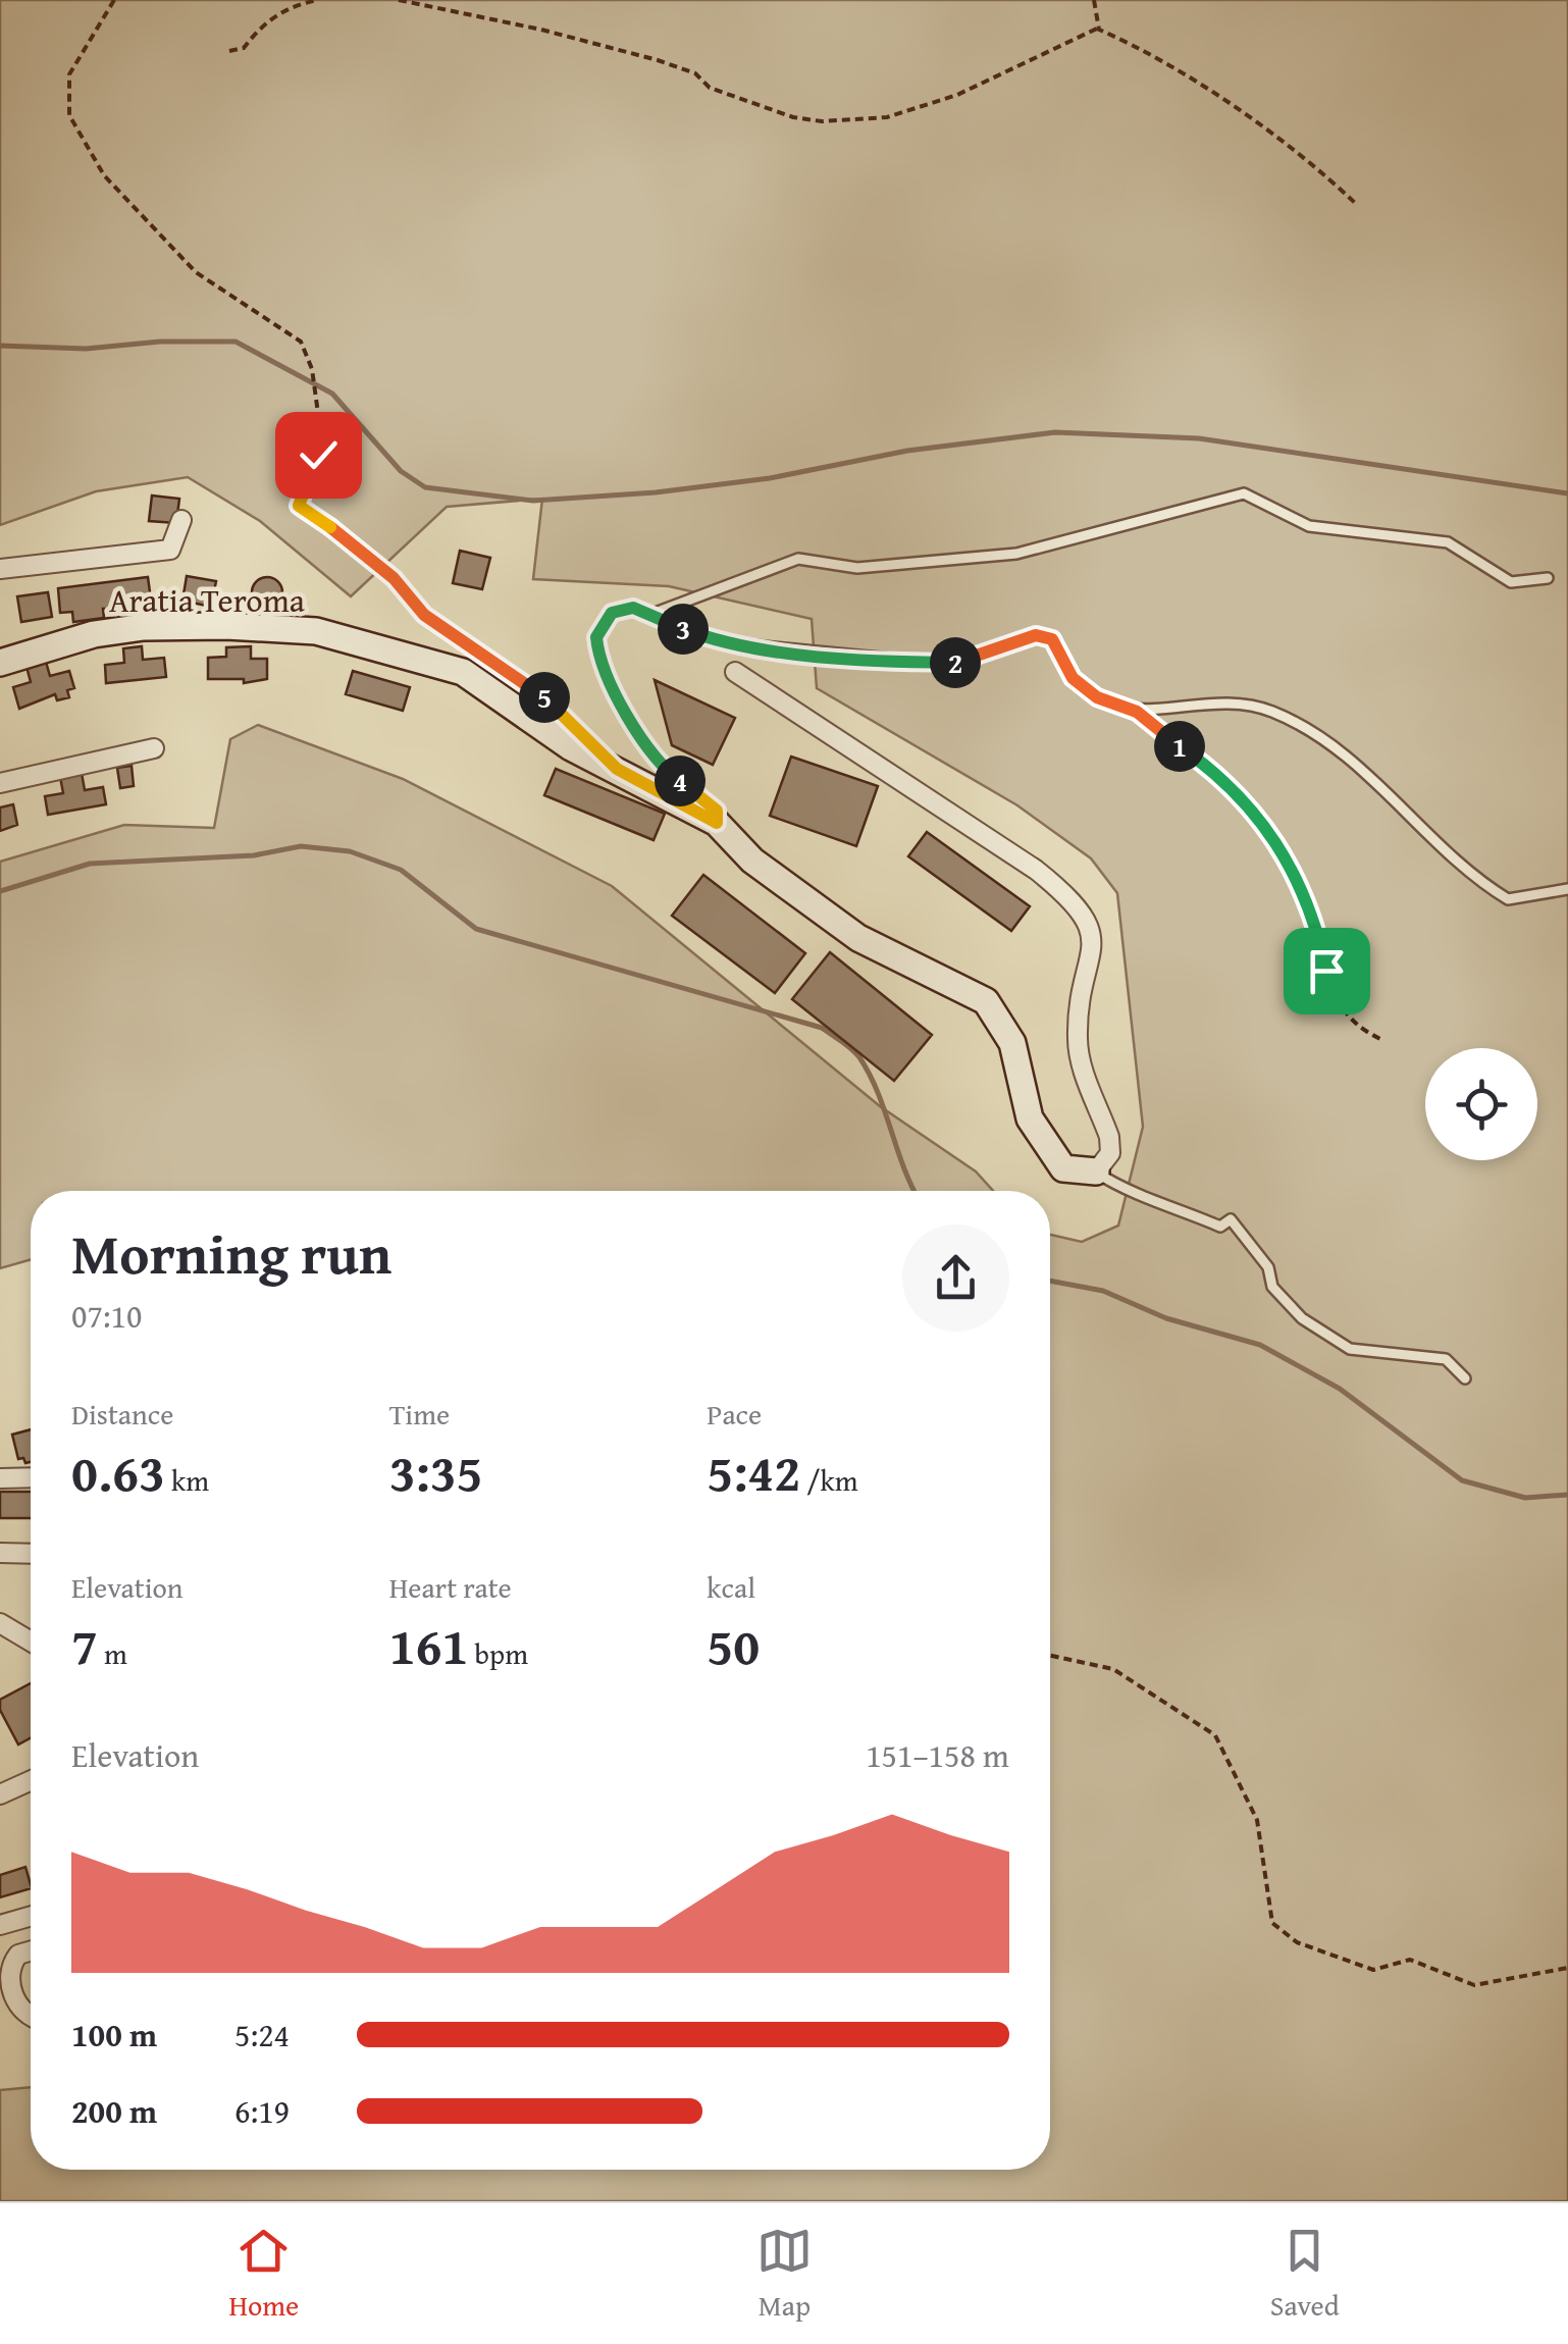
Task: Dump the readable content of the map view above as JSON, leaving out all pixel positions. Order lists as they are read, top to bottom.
{
  "streets": {
    "main road": ["Aratia Teroma"]
  },
  "page": {
    "pins": [
      "3",
      "2",
      "5",
      "1",
      "4"
    ],
    "heading": ["Morning run", "07:10"],
    "stats": [
      ["Distance", "0.63 km"],
      ["Time", "3:35"],
      ["Pace", "5:42 /km"],
      ["Elevation", "7 m"],
      ["Heart rate", "161 bpm"],
      ["kcal", "50"]
    ],
    "chart": ["Elevation", "151–158 m"],
    "list": [
      {
        "name": "100 m",
        "note": "5:24"
      },
      {
        "name": "200 m",
        "note": "6:19"
      }
    ],
    "tabs": ["Home", "Map", "Saved"]
  }
}
